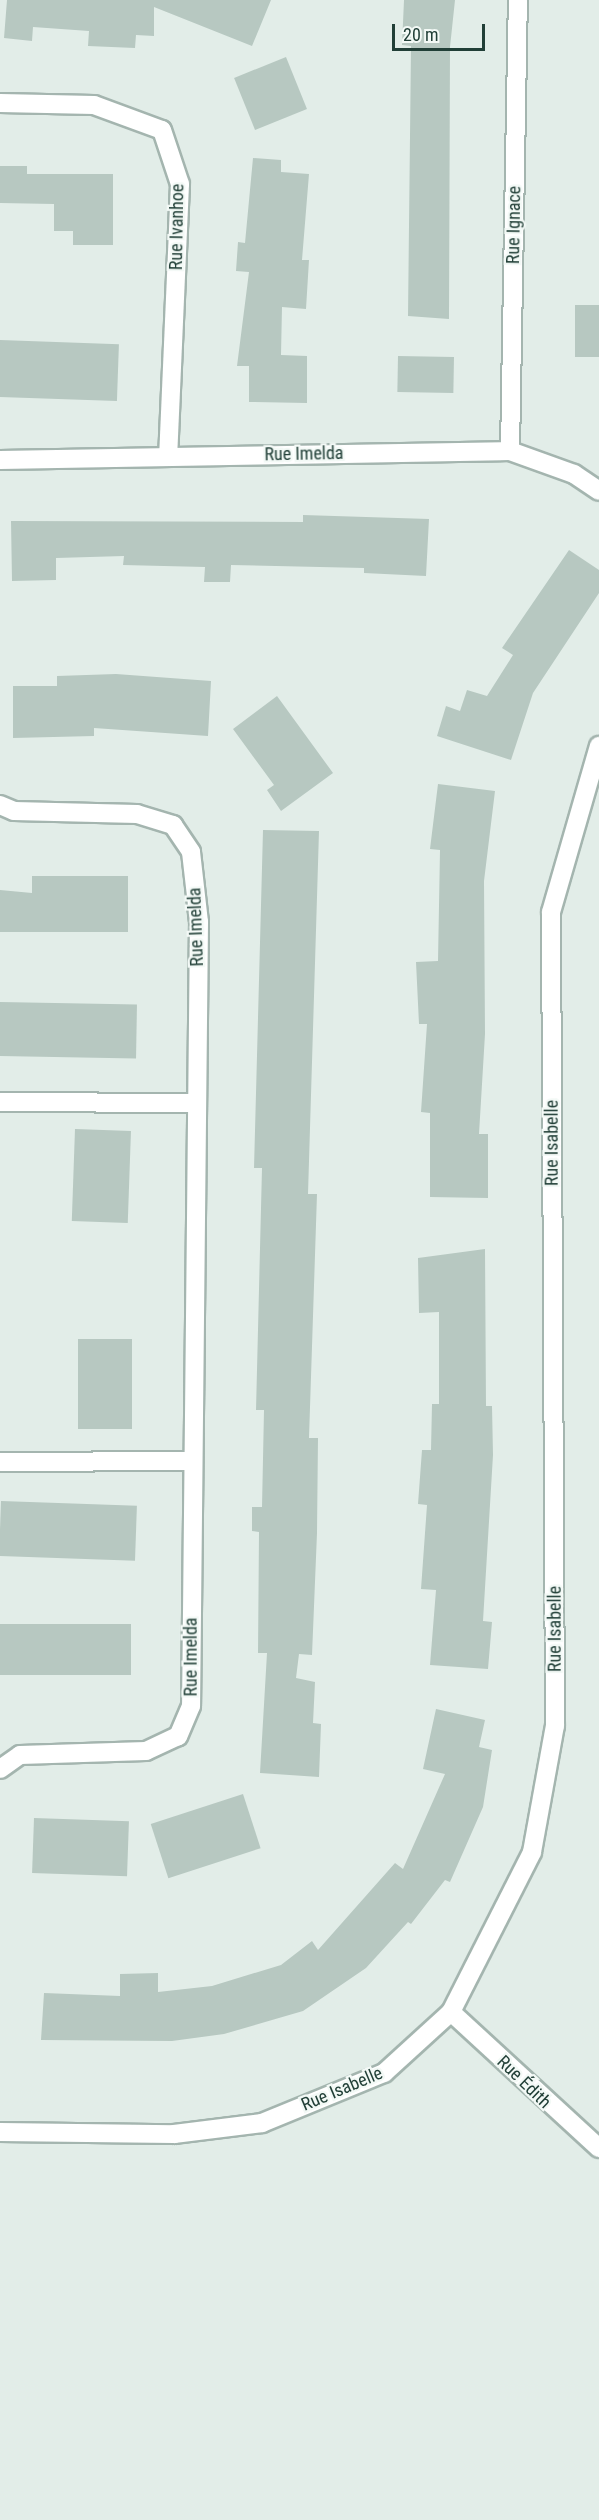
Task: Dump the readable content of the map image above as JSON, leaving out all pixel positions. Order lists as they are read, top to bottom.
{
  "streets": {
    "street": [
      "Rue Ignace",
      "Rue Ivanhoe",
      "Rue Imelda",
      "Rue Isabelle",
      "Rue Édith"
    ]
  },
  "crossings": [
    ["Rue Ignace", "Rue Imelda"],
    ["Rue Ivanhoe", "Rue Imelda"],
    ["Rue Isabelle", "Rue Édith"]
  ],
  "scale_bar": "20 m"
}
